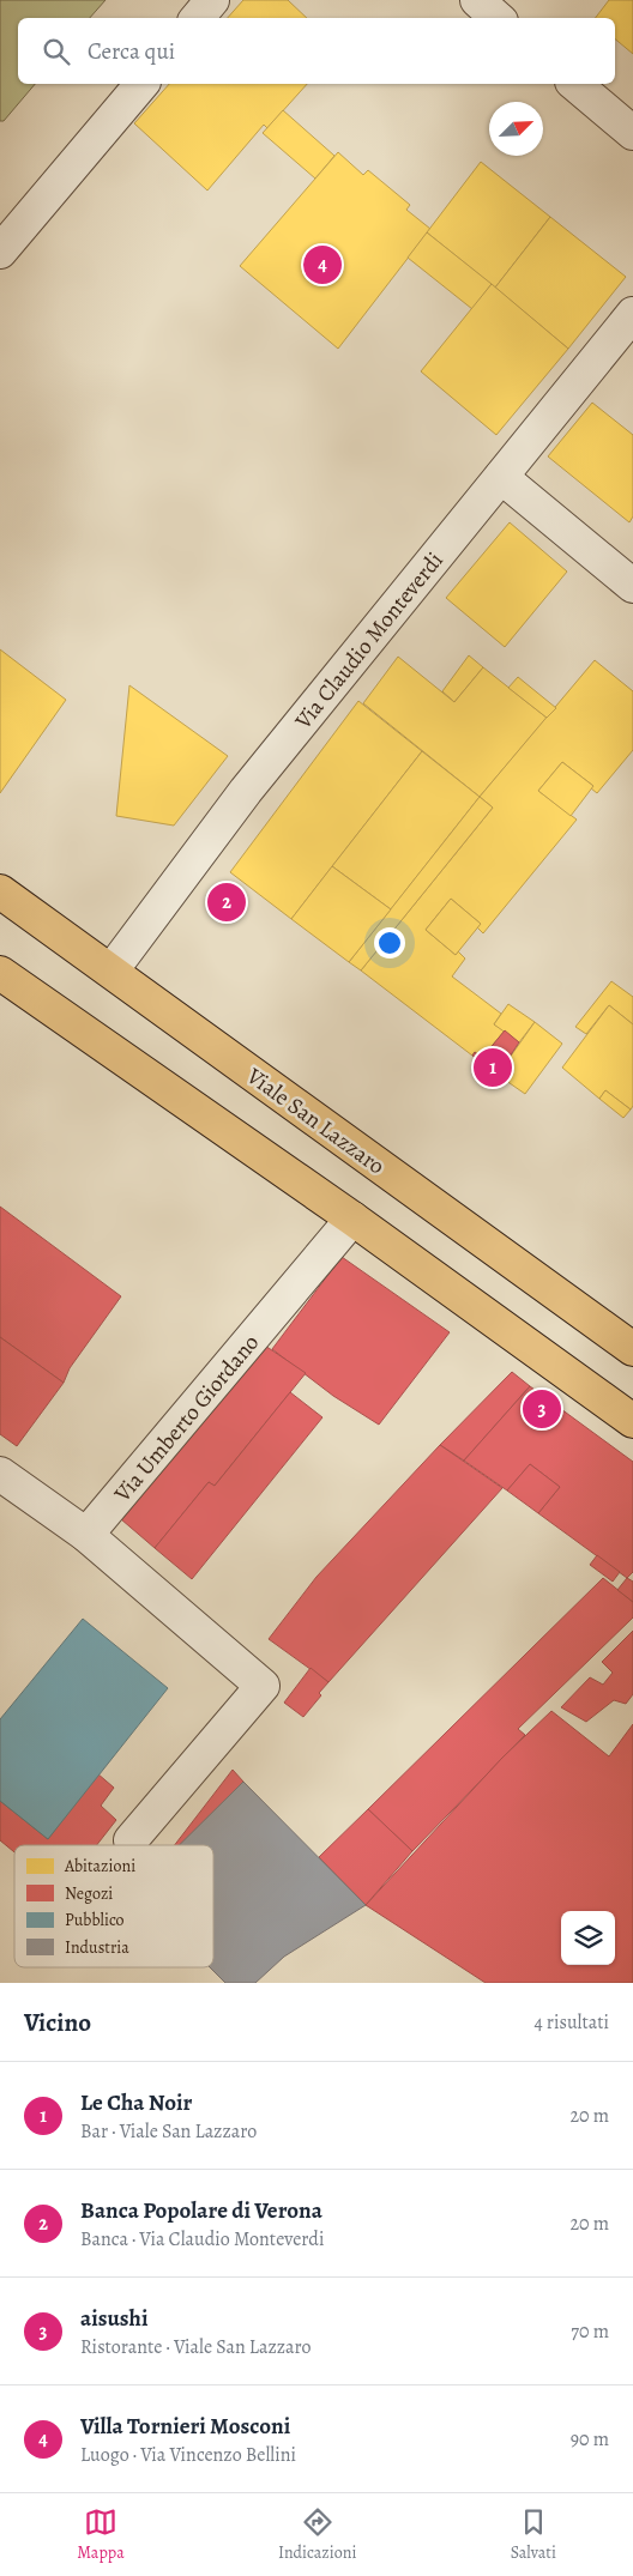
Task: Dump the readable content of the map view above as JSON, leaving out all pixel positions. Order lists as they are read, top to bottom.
{
  "streets": {
    "main road": ["Viale San Lazzaro"],
    "street": ["Via Claudio Monteverdi", "Via Umberto Giordano"]
  },
  "crossings": [
    ["Via Claudio Monteverdi", "Viale San Lazzaro"]
  ],
  "legend": [
    "Abitazioni",
    "Negozi",
    "Pubblico",
    "Industria"
  ],
  "north": "top right",
  "page": {
    "search": "Cerca qui",
    "pins": [
      "4",
      "2",
      "1",
      "3"
    ],
    "heading": ["Vicino", "4 risultati"],
    "list": [
      {
        "mark": "1",
        "name": "Le Cha Noir",
        "note": "Bar · Viale San Lazzaro",
        "value": "20 m"
      },
      {
        "mark": "2",
        "name": "Banca Popolare di Verona",
        "note": "Banca · Via Claudio Monteverdi",
        "value": "20 m"
      },
      {
        "mark": "3",
        "name": "aisushi",
        "note": "Ristorante · Viale San Lazzaro",
        "value": "70 m"
      },
      {
        "mark": "4",
        "name": "Villa Tornieri Mosconi",
        "note": "Luogo · Via Vincenzo Bellini",
        "value": "90 m"
      }
    ],
    "nav": ["Mappa", "Indicazioni", "Salvati"]
  }
}
